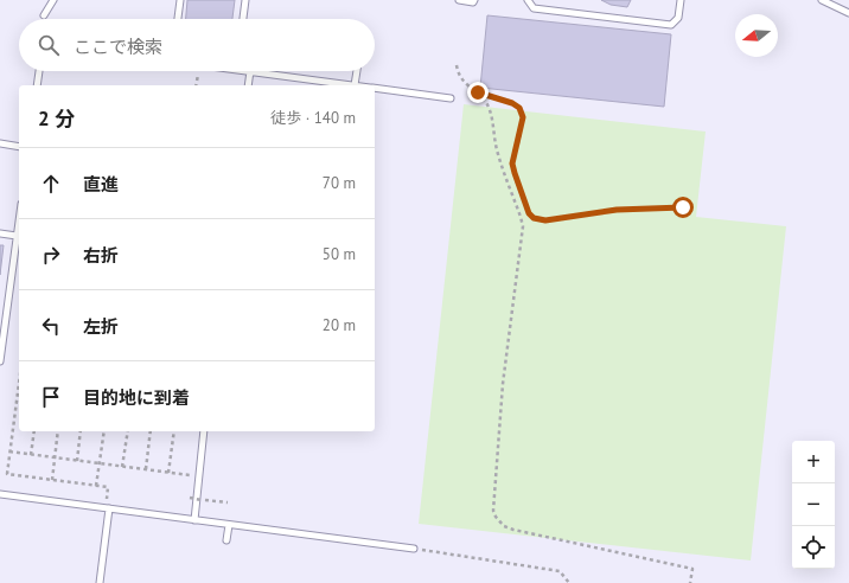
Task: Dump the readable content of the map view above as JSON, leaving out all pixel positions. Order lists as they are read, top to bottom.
{
  "north": "left",
  "page": {
    "search": "ここで検索",
    "heading": ["2 分", "徒歩 · 140 m"],
    "list": [
      ["直進", "70 m"],
      ["右折", "50 m"],
      ["左折", "20 m"],
      "目的地に到着"
    ],
    "map_buttons": ["+", "−"]
  }
}
